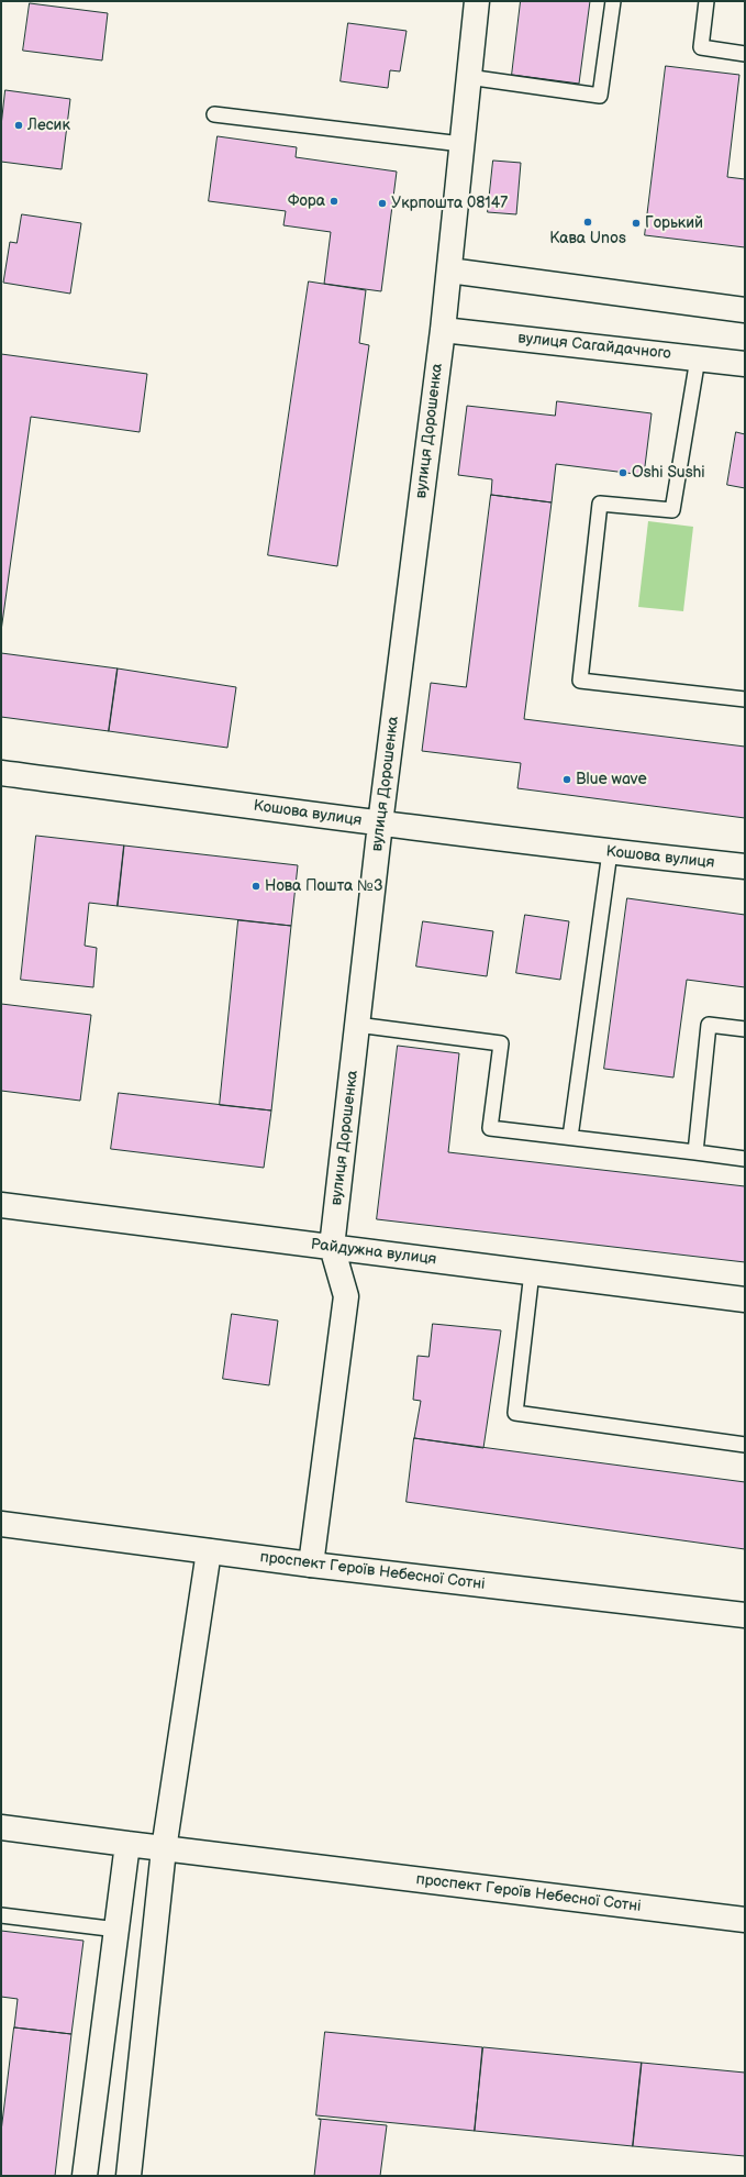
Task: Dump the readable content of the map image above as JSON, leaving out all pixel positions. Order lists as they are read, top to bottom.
{
  "streets": {
    "street": [
      "вулиця Сагайдачного",
      "вулиця Дорошенка",
      "Кошова вулиця",
      "Райдужна вулиця",
      "проспект Героїв Небесної Сотні"
    ]
  },
  "crossings": [
    ["вулиця Сагайдачного", "вулиця Дорошенка"],
    ["вулиця Дорошенка", "Кошова вулиця"],
    ["вулиця Дорошенка", "Райдужна вулиця"],
    ["вулиця Дорошенка", "проспект Героїв Небесної Сотні"]
  ],
  "places": [
    "Лесик",
    "Фора",
    "Укрпошта 08147",
    "Кава Unos",
    "Горький",
    "Oshi Sushi",
    "Blue wave",
    "Нова Пошта №3"
  ]
}
